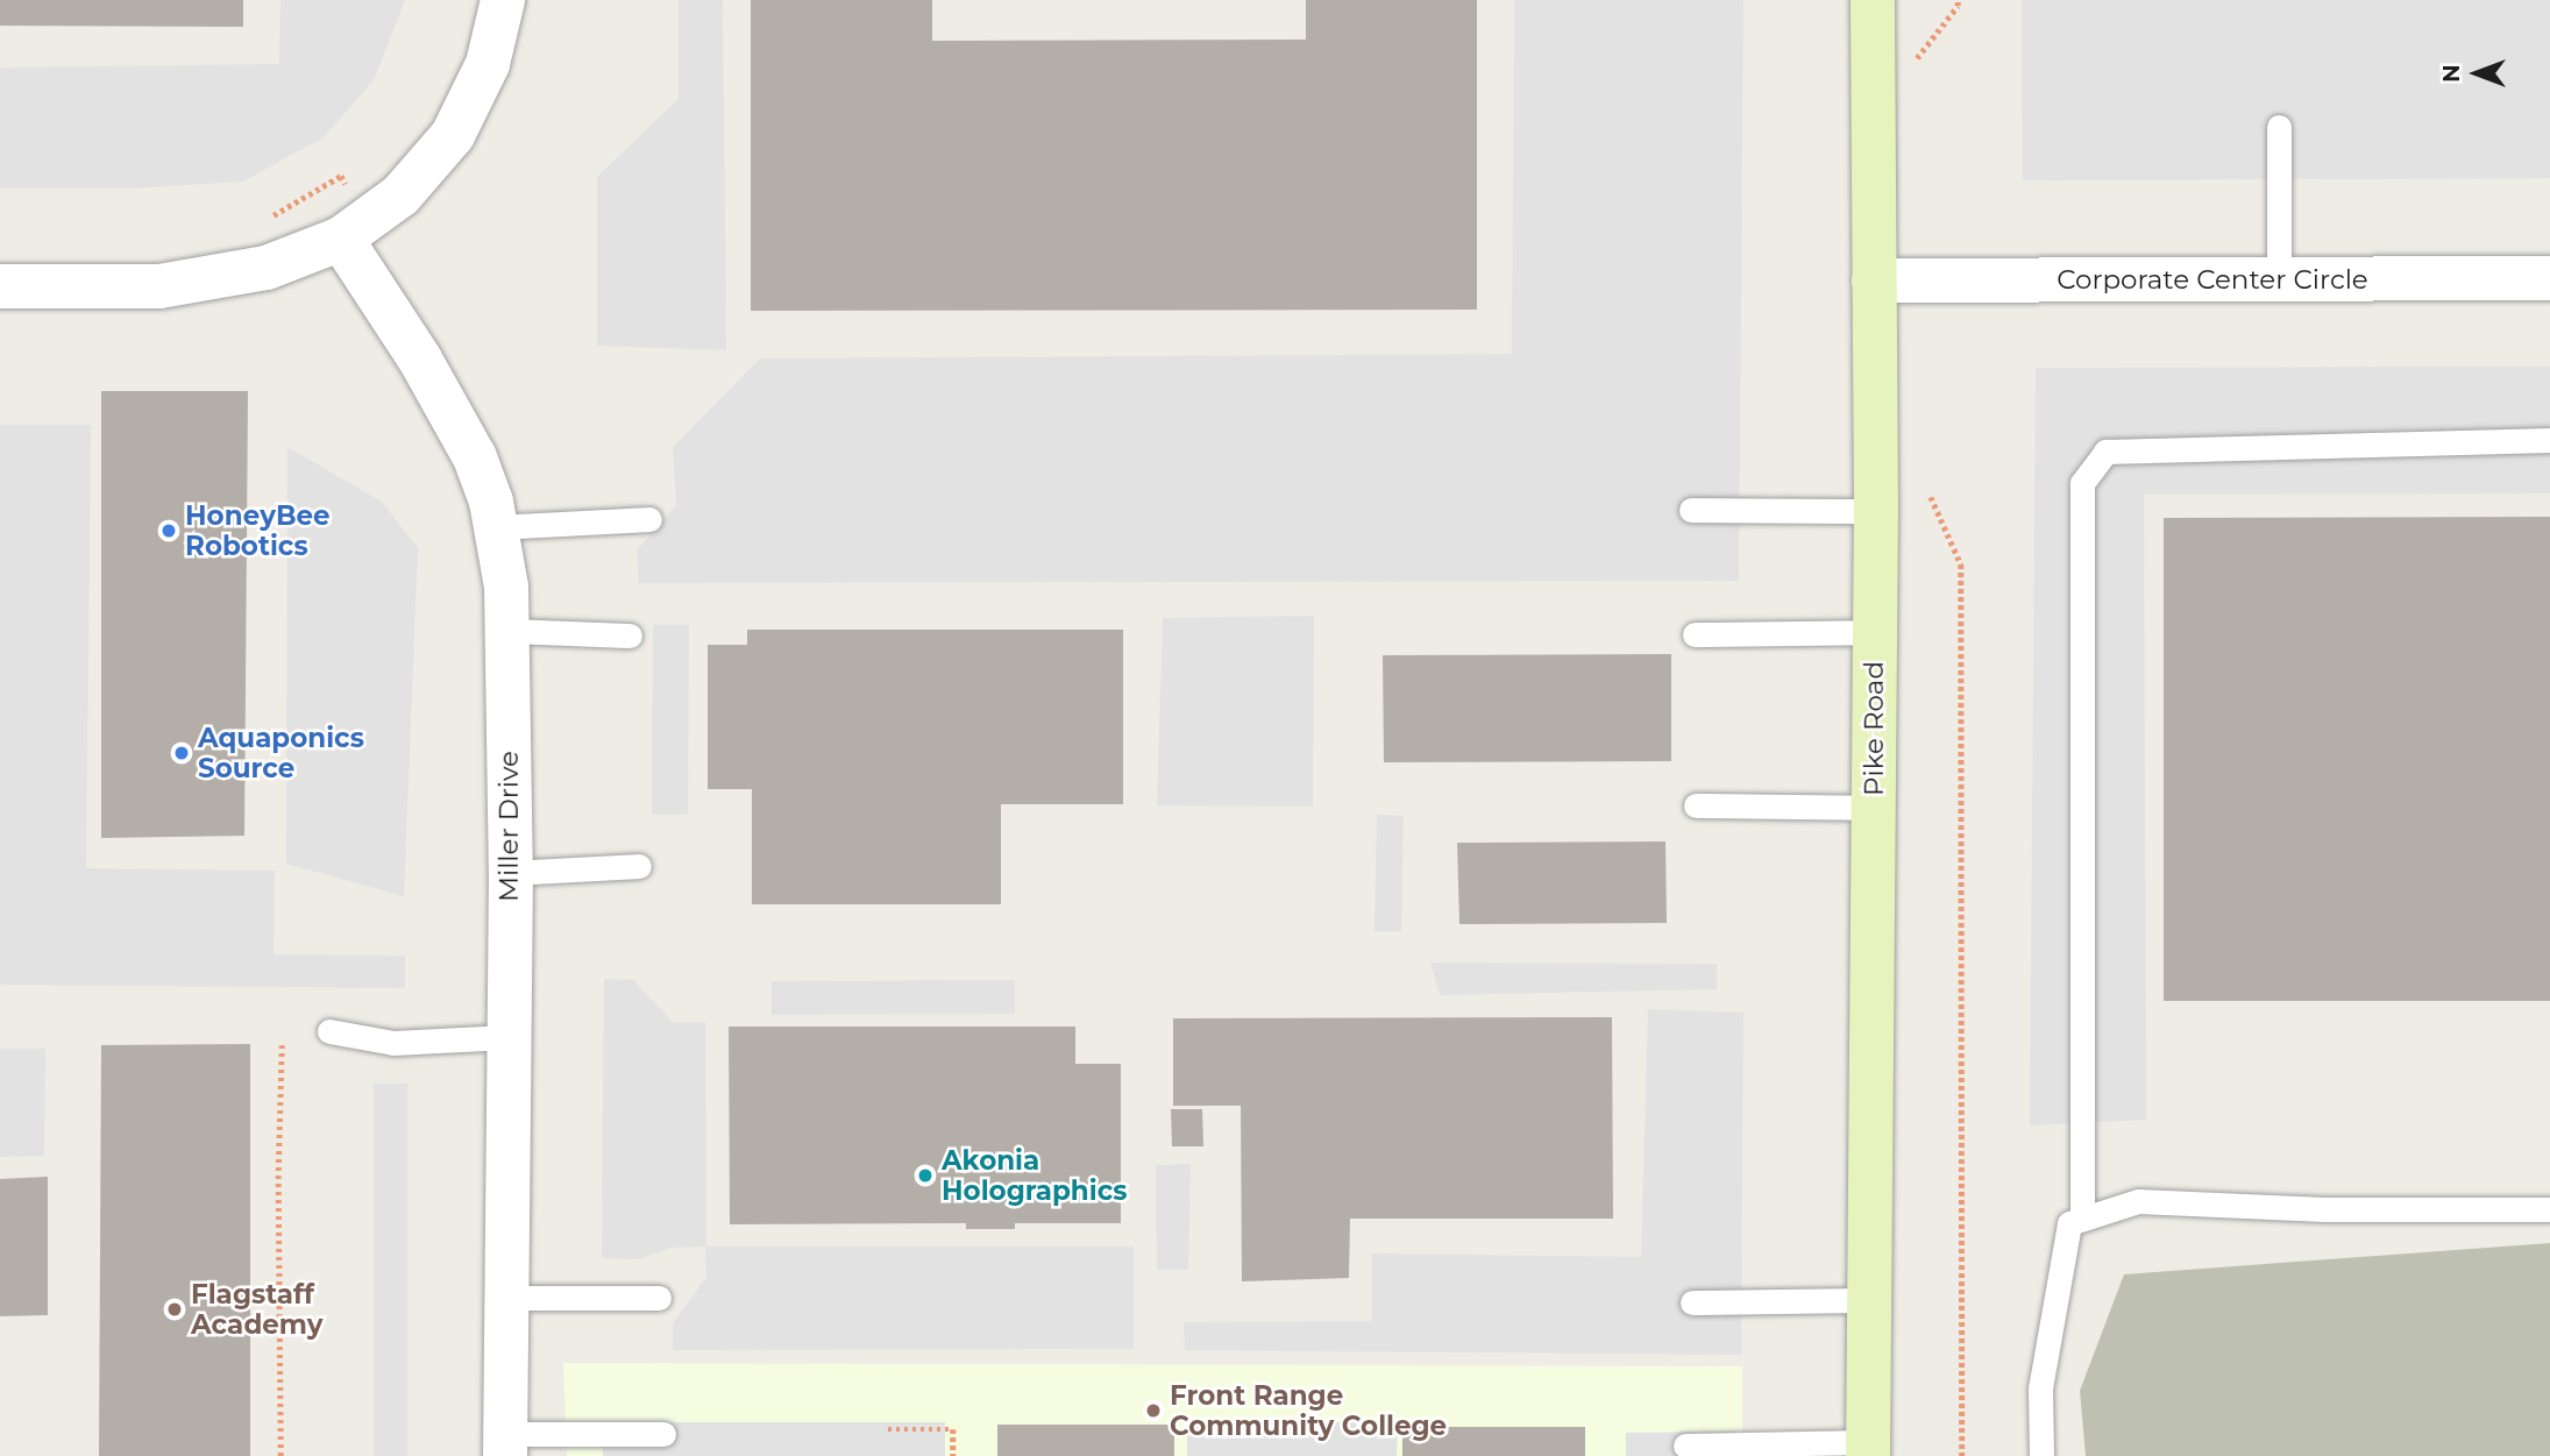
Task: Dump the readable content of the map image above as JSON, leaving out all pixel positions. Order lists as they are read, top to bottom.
{
  "streets": {
    "main road": ["Pike Road"],
    "street": ["Corporate Center Circle", "Miller Drive"]
  },
  "crossings": [
    ["Corporate Center Circle", "Pike Road"]
  ],
  "places": [
    "HoneyBee Robotics",
    "Aquaponics Source",
    "Akonia Holographics",
    "Flagstaff Academy",
    "Front Range Community College"
  ],
  "north": "left"
}
